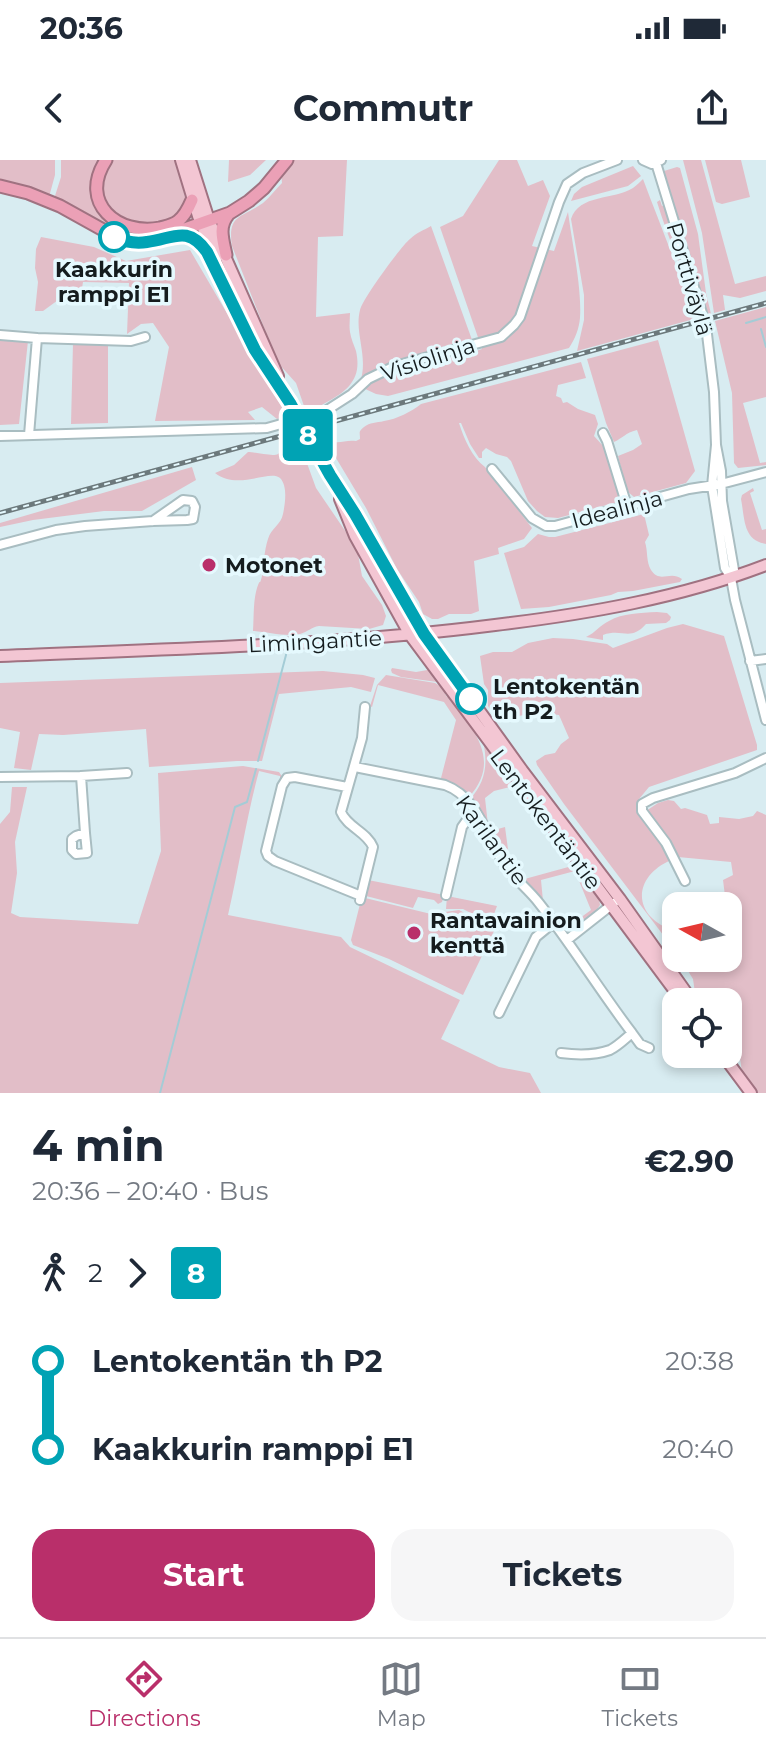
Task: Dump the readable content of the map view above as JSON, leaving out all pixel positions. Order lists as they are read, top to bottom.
{
  "streets": {
    "main road": ["Limingantie", "Lentokentäntie"],
    "street": [
      "Porttiväylä",
      "Visiolinja",
      "Idealinja",
      "Karilantie"
    ]
  },
  "crossings": [
    ["Porttiväylä", "Idealinja"],
    ["Porttiväylä", "Limingantie"],
    ["Limingantie", "Lentokentäntie"]
  ],
  "places": [
    "Kaakkurin ramppi E1",
    "Motonet",
    "Lentokentän th P2",
    "Rantavainion kenttä"
  ],
  "lines": ["bus line 8"],
  "north": "left",
  "page": {
    "status": "20:36",
    "header": "Commutr",
    "on_map": "8",
    "heading": ["4 min", "20:36 – 20:40 · Bus", "€2.90"],
    "legs": ["2", "8"],
    "list": [
      {
        "name": "Lentokentän th P2",
        "value": "20:38"
      },
      {
        "name": "Kaakkurin ramppi E1",
        "value": "20:40"
      }
    ],
    "buttons": ["Start", "Tickets"],
    "tabs": ["Directions", "Map", "Tickets"]
  }
}
